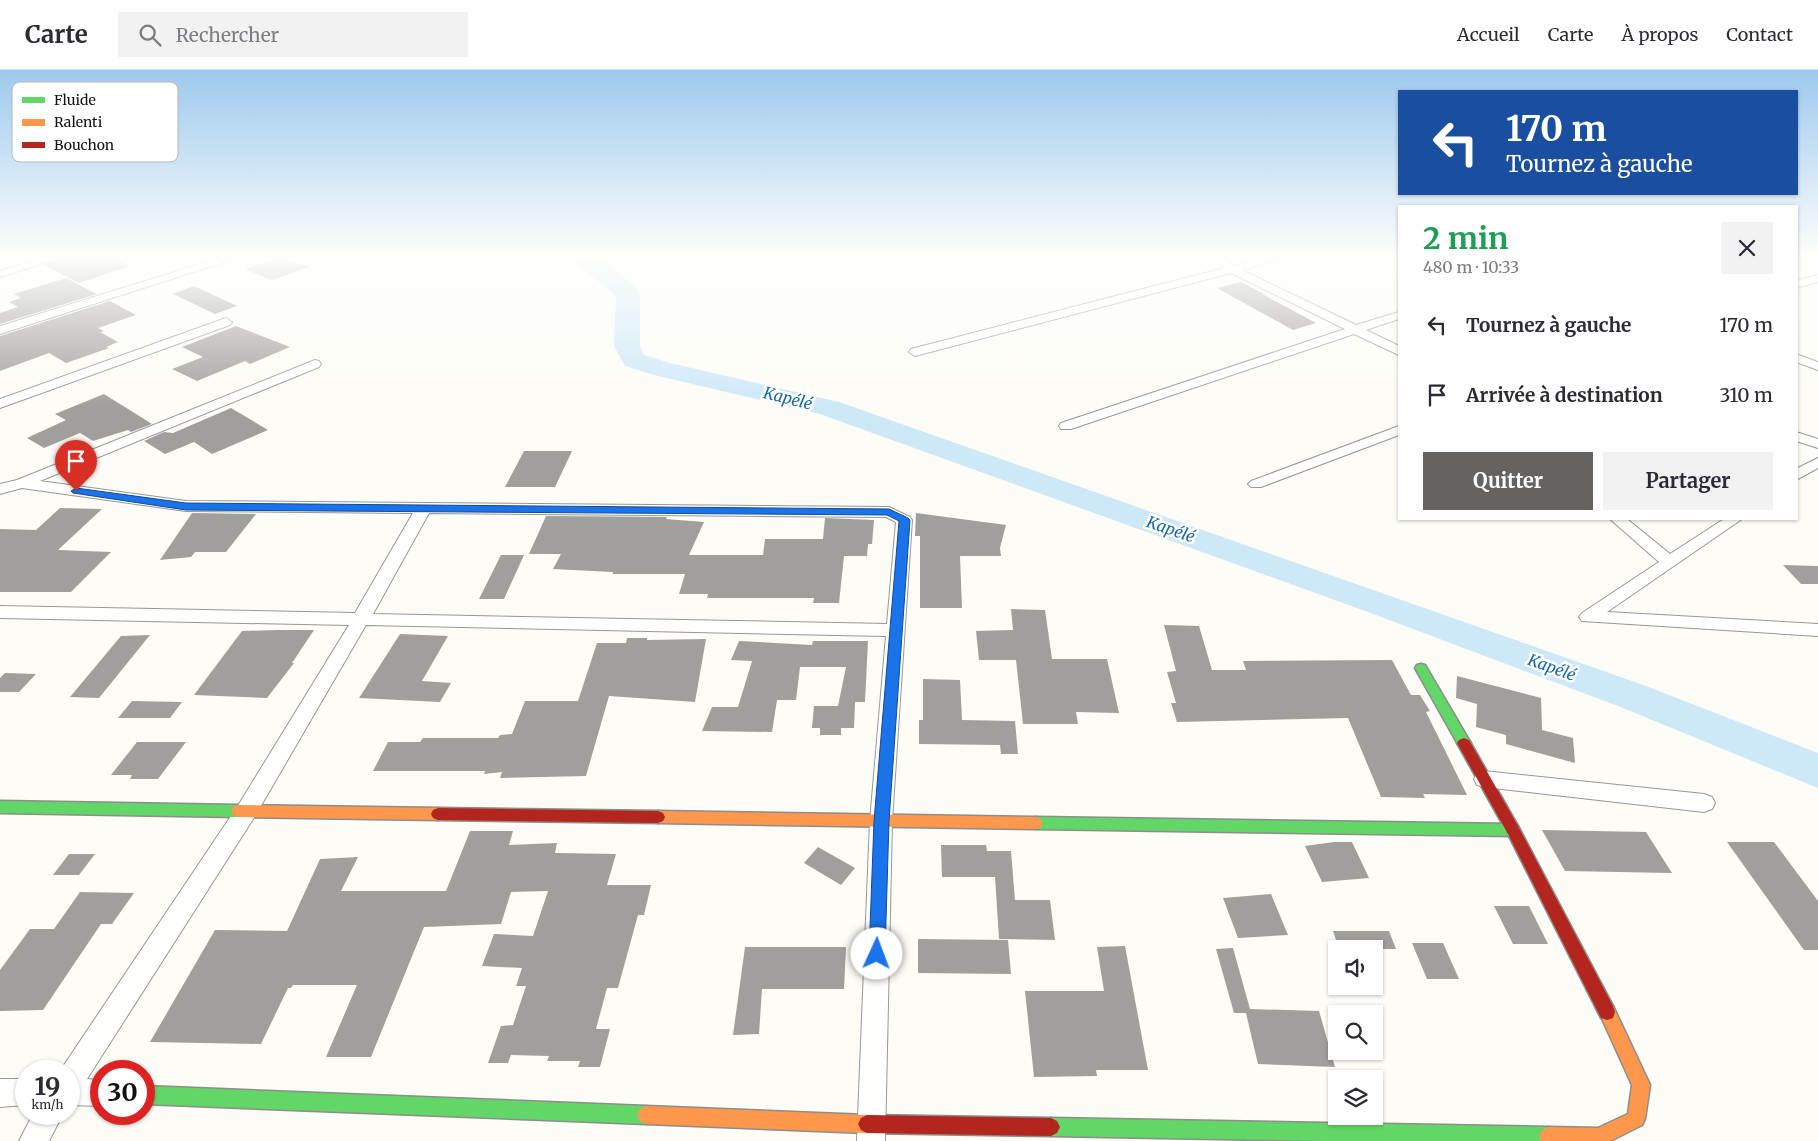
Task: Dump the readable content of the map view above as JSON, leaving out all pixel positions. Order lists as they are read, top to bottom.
{
  "water": ["Kapélé"],
  "legend": ["Fluide", "Ralenti", "Bouchon"],
  "page": {
    "header": "Carte",
    "search": "Rechercher",
    "nav": [
      "Accueil",
      "Carte",
      "À propos",
      "Contact"
    ],
    "turn": ["170 m", "Tournez à gauche"],
    "heading": ["2 min", "480 m · 10:33"],
    "list": [
      {
        "name": "Tournez à gauche",
        "value": "170 m"
      },
      {
        "name": "Arrivée à destination",
        "value": "310 m"
      }
    ],
    "buttons": ["Quitter", "Partager"],
    "speed": "19 km/h",
    "limit": "30"
  }
}
